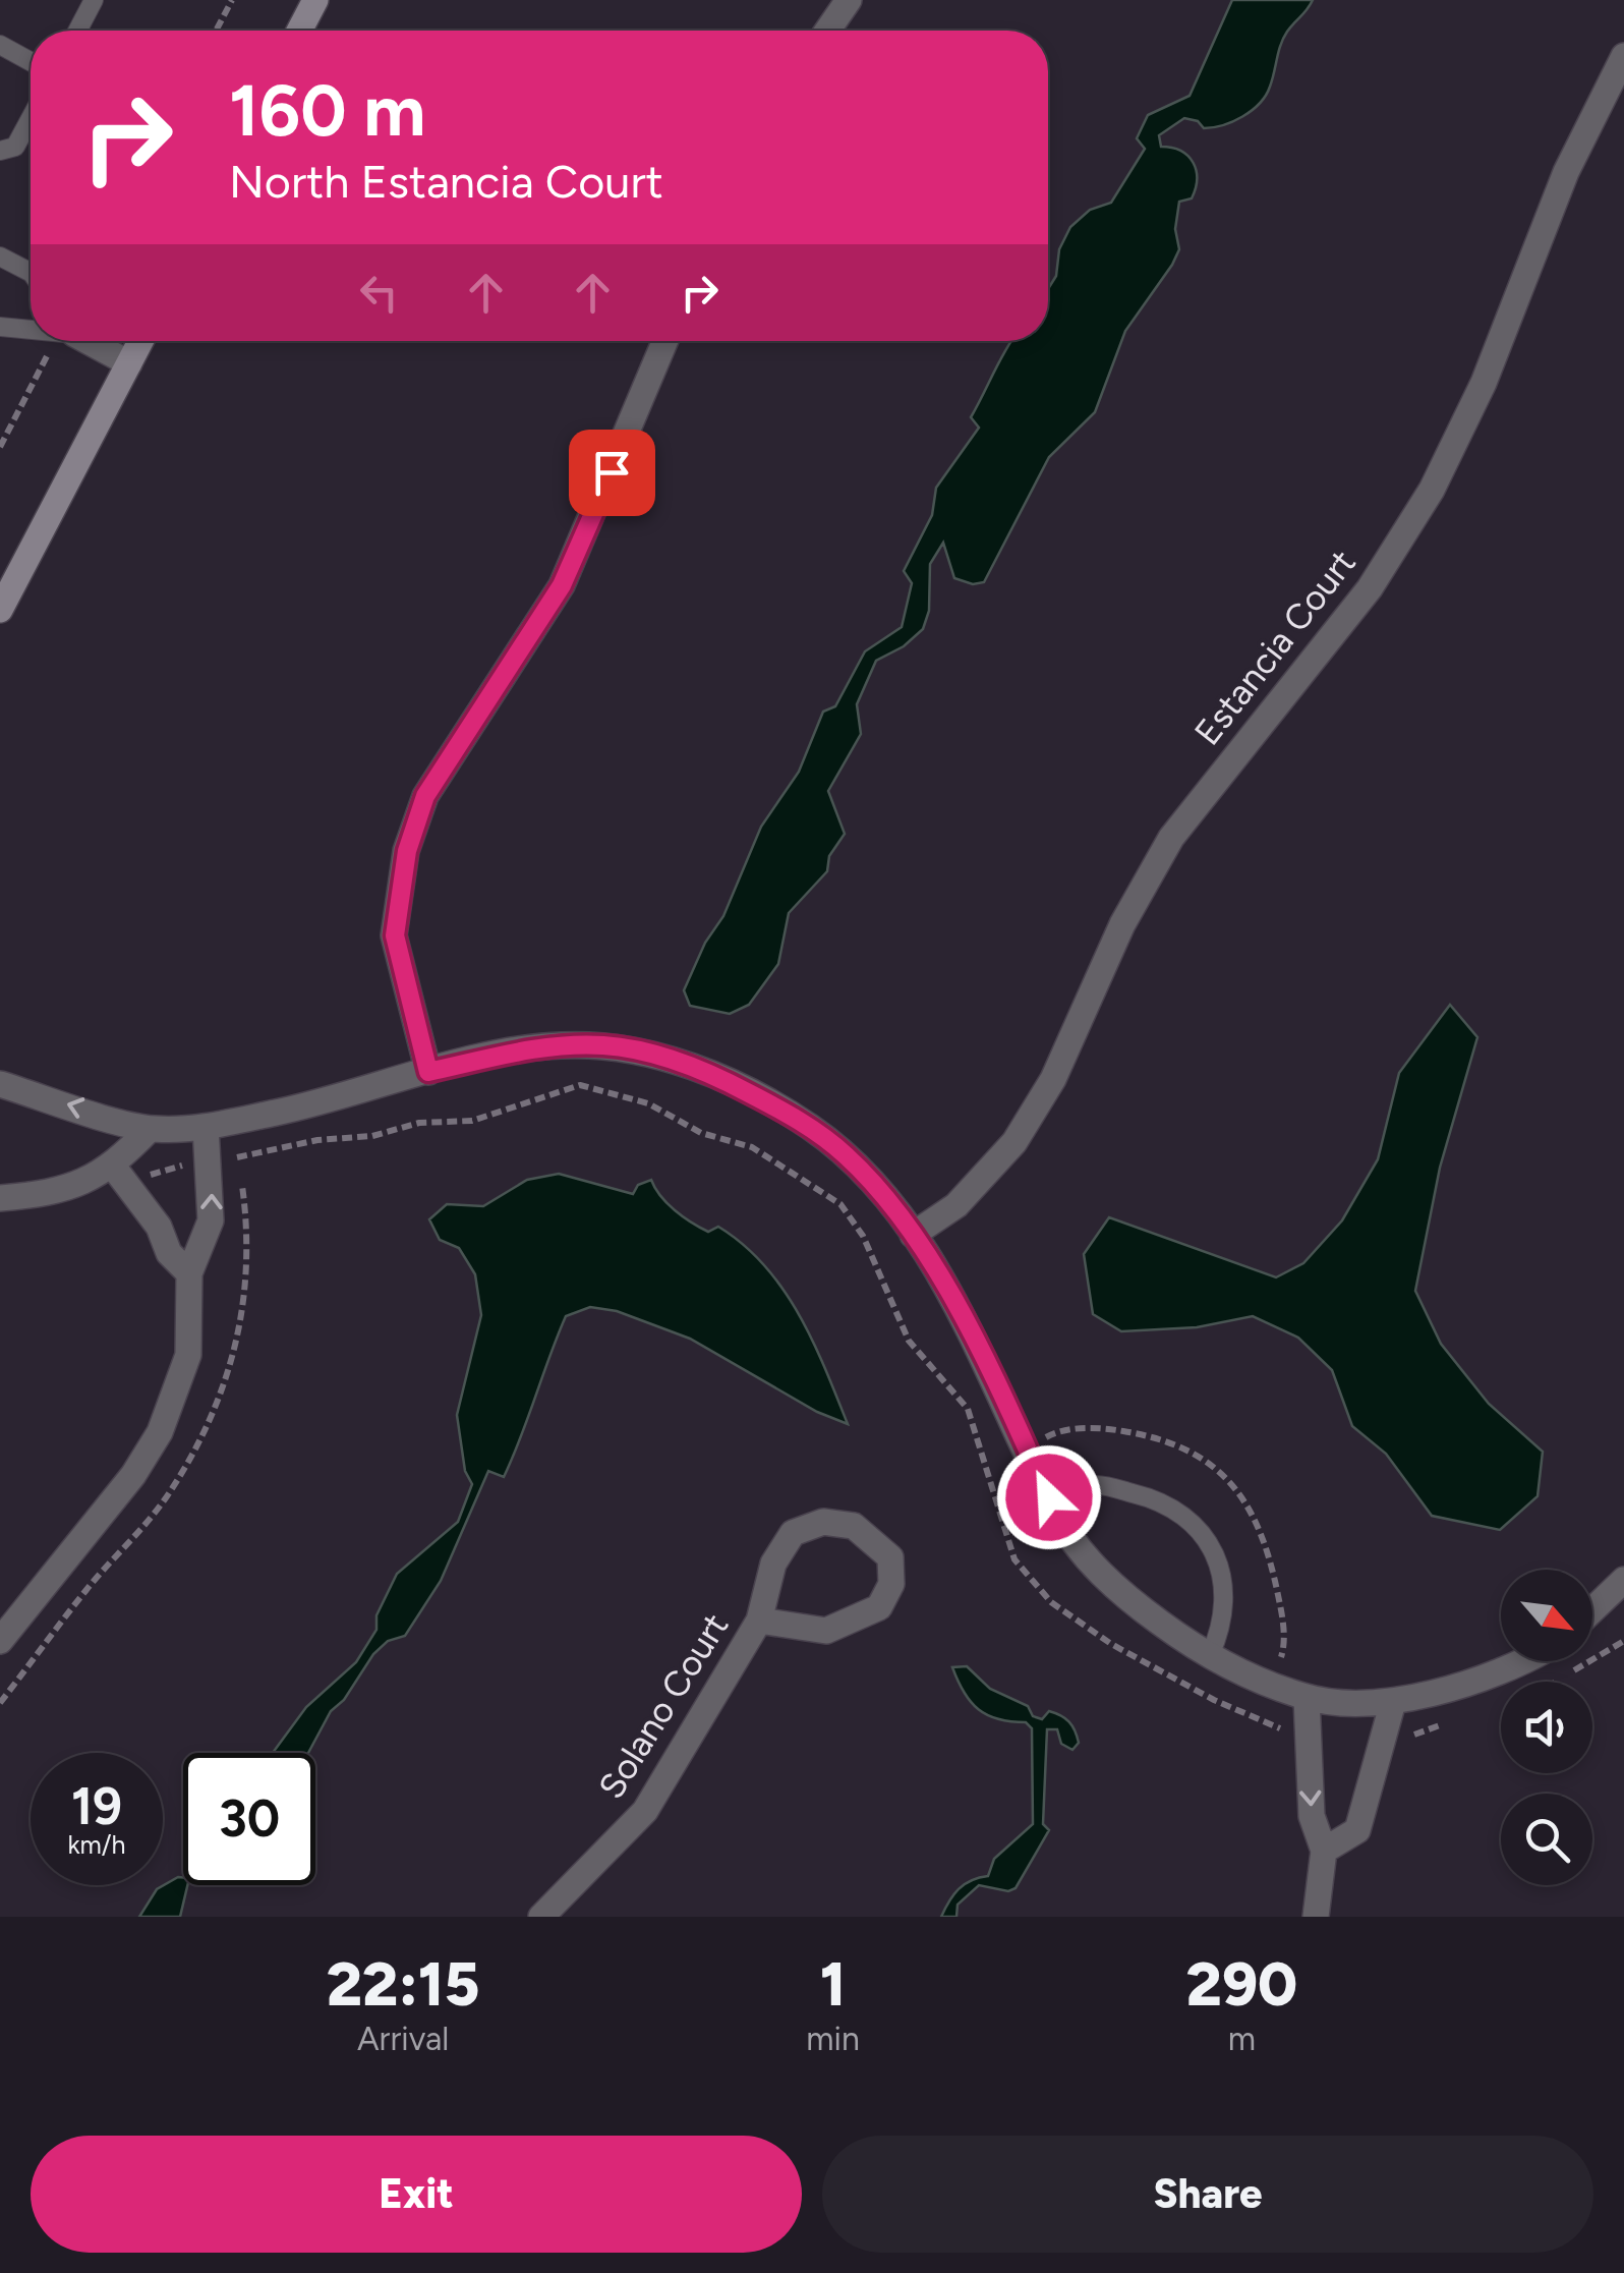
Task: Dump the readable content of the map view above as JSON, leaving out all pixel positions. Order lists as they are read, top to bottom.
{
  "streets": {
    "street": ["Estancia Court", "Solano Court"]
  },
  "north": "bottom right",
  "page": {
    "turn": ["160 m", "North Estancia Court"],
    "speed": "19 km/h",
    "limit": "30",
    "eta": [
      "22:15",
      "Arrival",
      "1",
      "min",
      "290",
      "m"
    ],
    "buttons": ["Exit", "Share"]
  }
}
